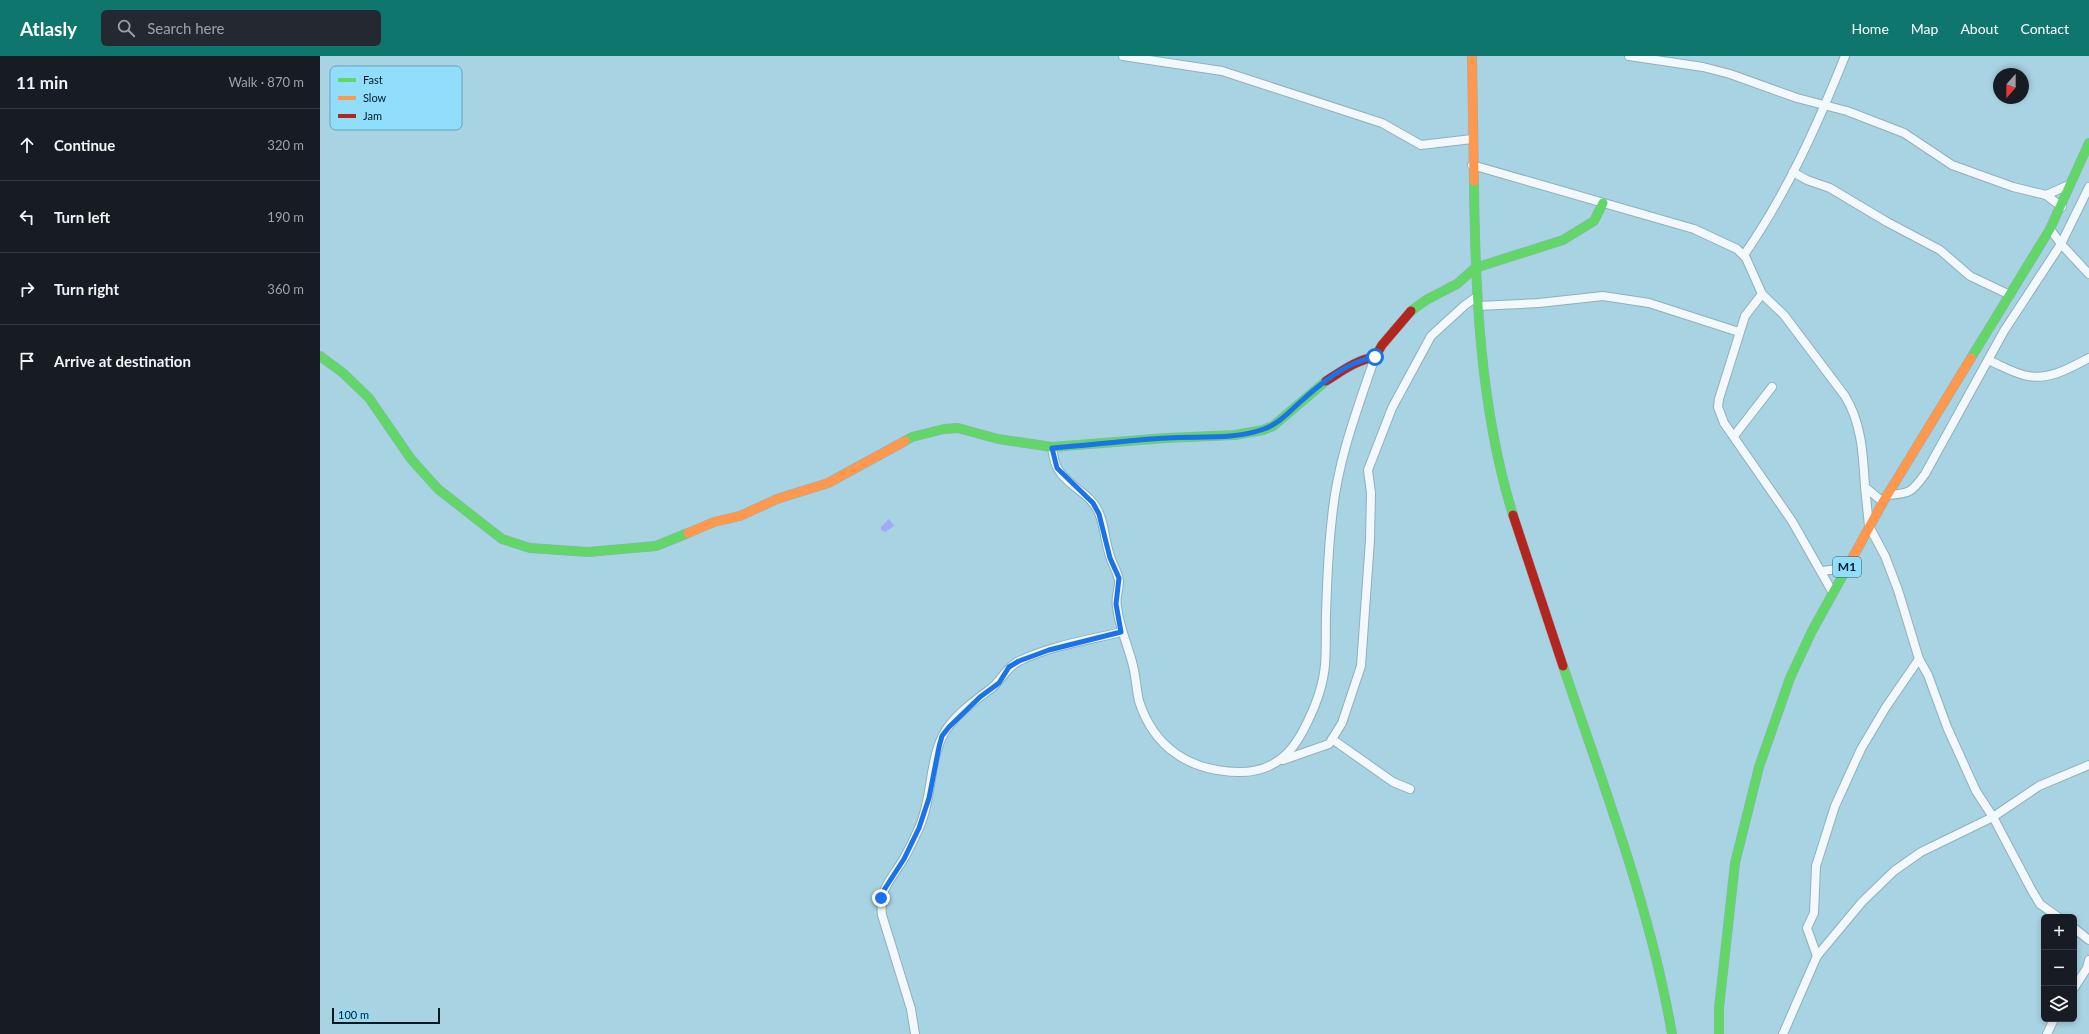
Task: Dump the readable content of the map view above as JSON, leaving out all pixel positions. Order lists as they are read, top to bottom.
{
  "streets": {
    "main road": ["M1"]
  },
  "legend": ["Fast", "Slow", "Jam"],
  "scale_bar": "100 m",
  "north": "bottom",
  "page": {
    "header": "Atlasly",
    "search": "Search here",
    "nav": [
      "Home",
      "Map",
      "About",
      "Contact"
    ],
    "heading": ["11 min", "Walk · 870 m"],
    "list": [
      ["Continue", "320 m"],
      ["Turn left", "190 m"],
      ["Turn right", "360 m"],
      "Arrive at destination"
    ],
    "map_buttons": ["+", "−"],
    "scale": "100 m"
  }
}
